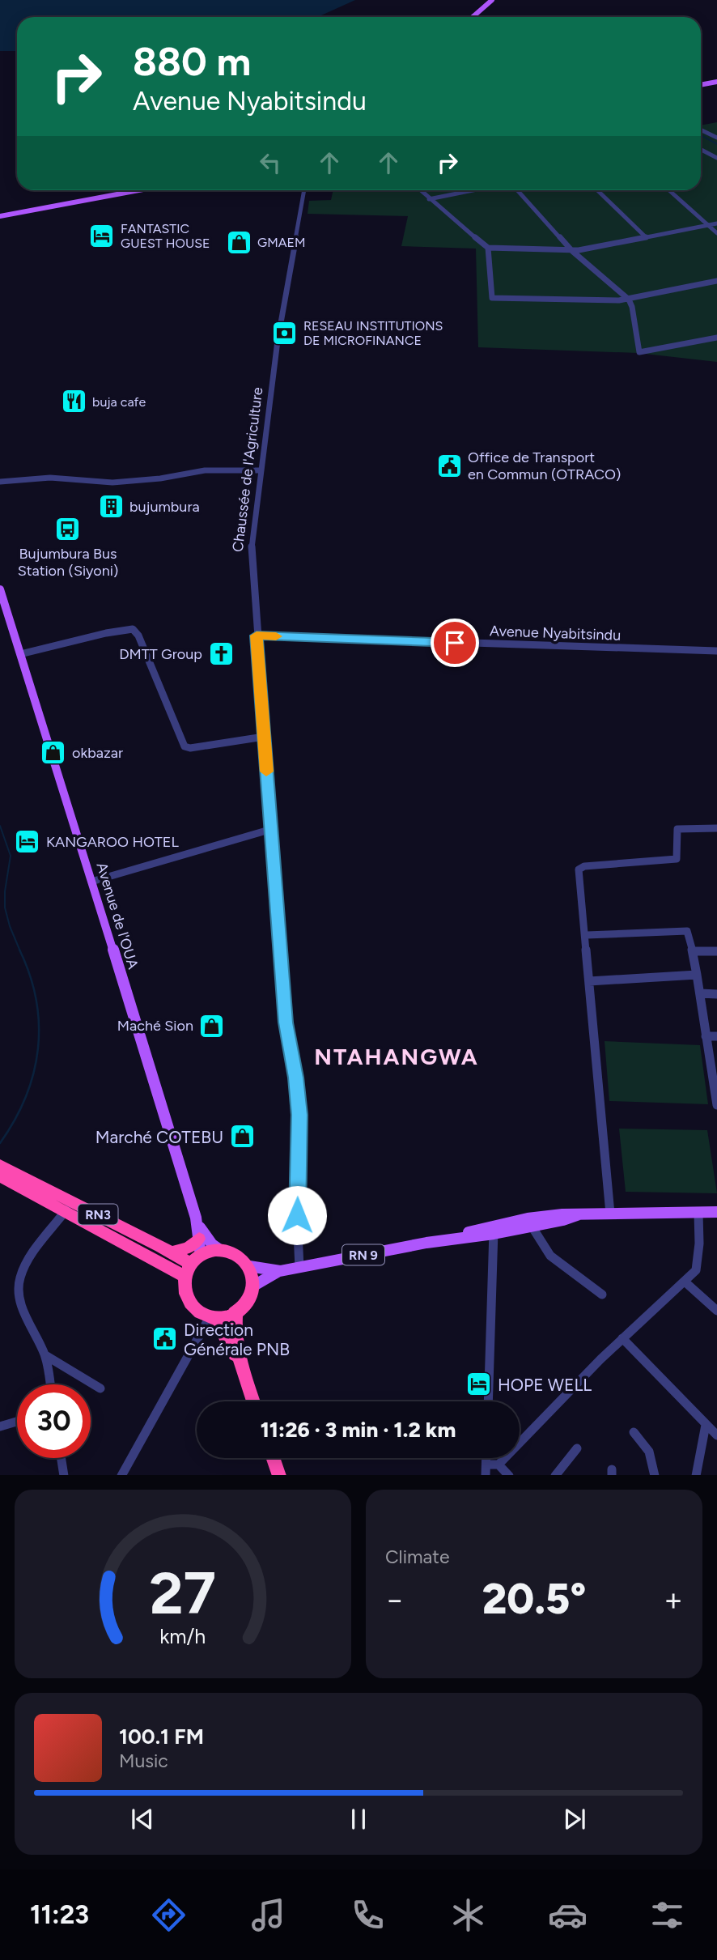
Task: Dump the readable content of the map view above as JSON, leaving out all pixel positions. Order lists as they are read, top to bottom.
{
  "streets": {
    "highway": ["RN3"],
    "main road": ["Avenue de l'OUA", "RN 9"],
    "street": ["Chaussée de l'Agriculture", "Avenue Nyabitsindu"]
  },
  "crossings": [
    ["Chaussée de l'Agriculture", "Avenue Nyabitsindu"],
    ["Chaussée de l'Agriculture", "RN 9"],
    ["Avenue de l'OUA", "RN3"],
    ["Avenue de l'OUA", "RN 9"],
    ["RN3", "RN 9"]
  ],
  "districts": ["NTAHANGWA"],
  "places": {
    "hotel": ["FANTASTIC GUEST HOUSE", "KANGAROO HOTEL", "HOPE WELL"],
    "shop": [
      "GMAEM",
      "okbazar",
      "Maché Sion",
      "Marché COTEBU"
    ],
    "bank": ["RESEAU INSTITUTIONS DE MICROFINANCE"],
    "restaurant": ["buja cafe"],
    "public building": ["Office de Transport en Commun (OTRACO)", "Direction Générale PNB"],
    "building": ["bujumbura"],
    "bus stop": ["Bujumbura Bus Station (Siyoni)"],
    "church": ["DMTT Group"]
  },
  "page": {
    "turn": ["880 m", "Avenue Nyabitsindu"],
    "limit": "30",
    "trip": "11:26 · 3 min · 1.2 km",
    "tile": "Climate",
    "heat": ["−", "20.5°", "+"],
    "song": ["100.1 FM", "Music"],
    "tabs": "11:23",
    "gauge": ["27", "km/h"]
  }
}
